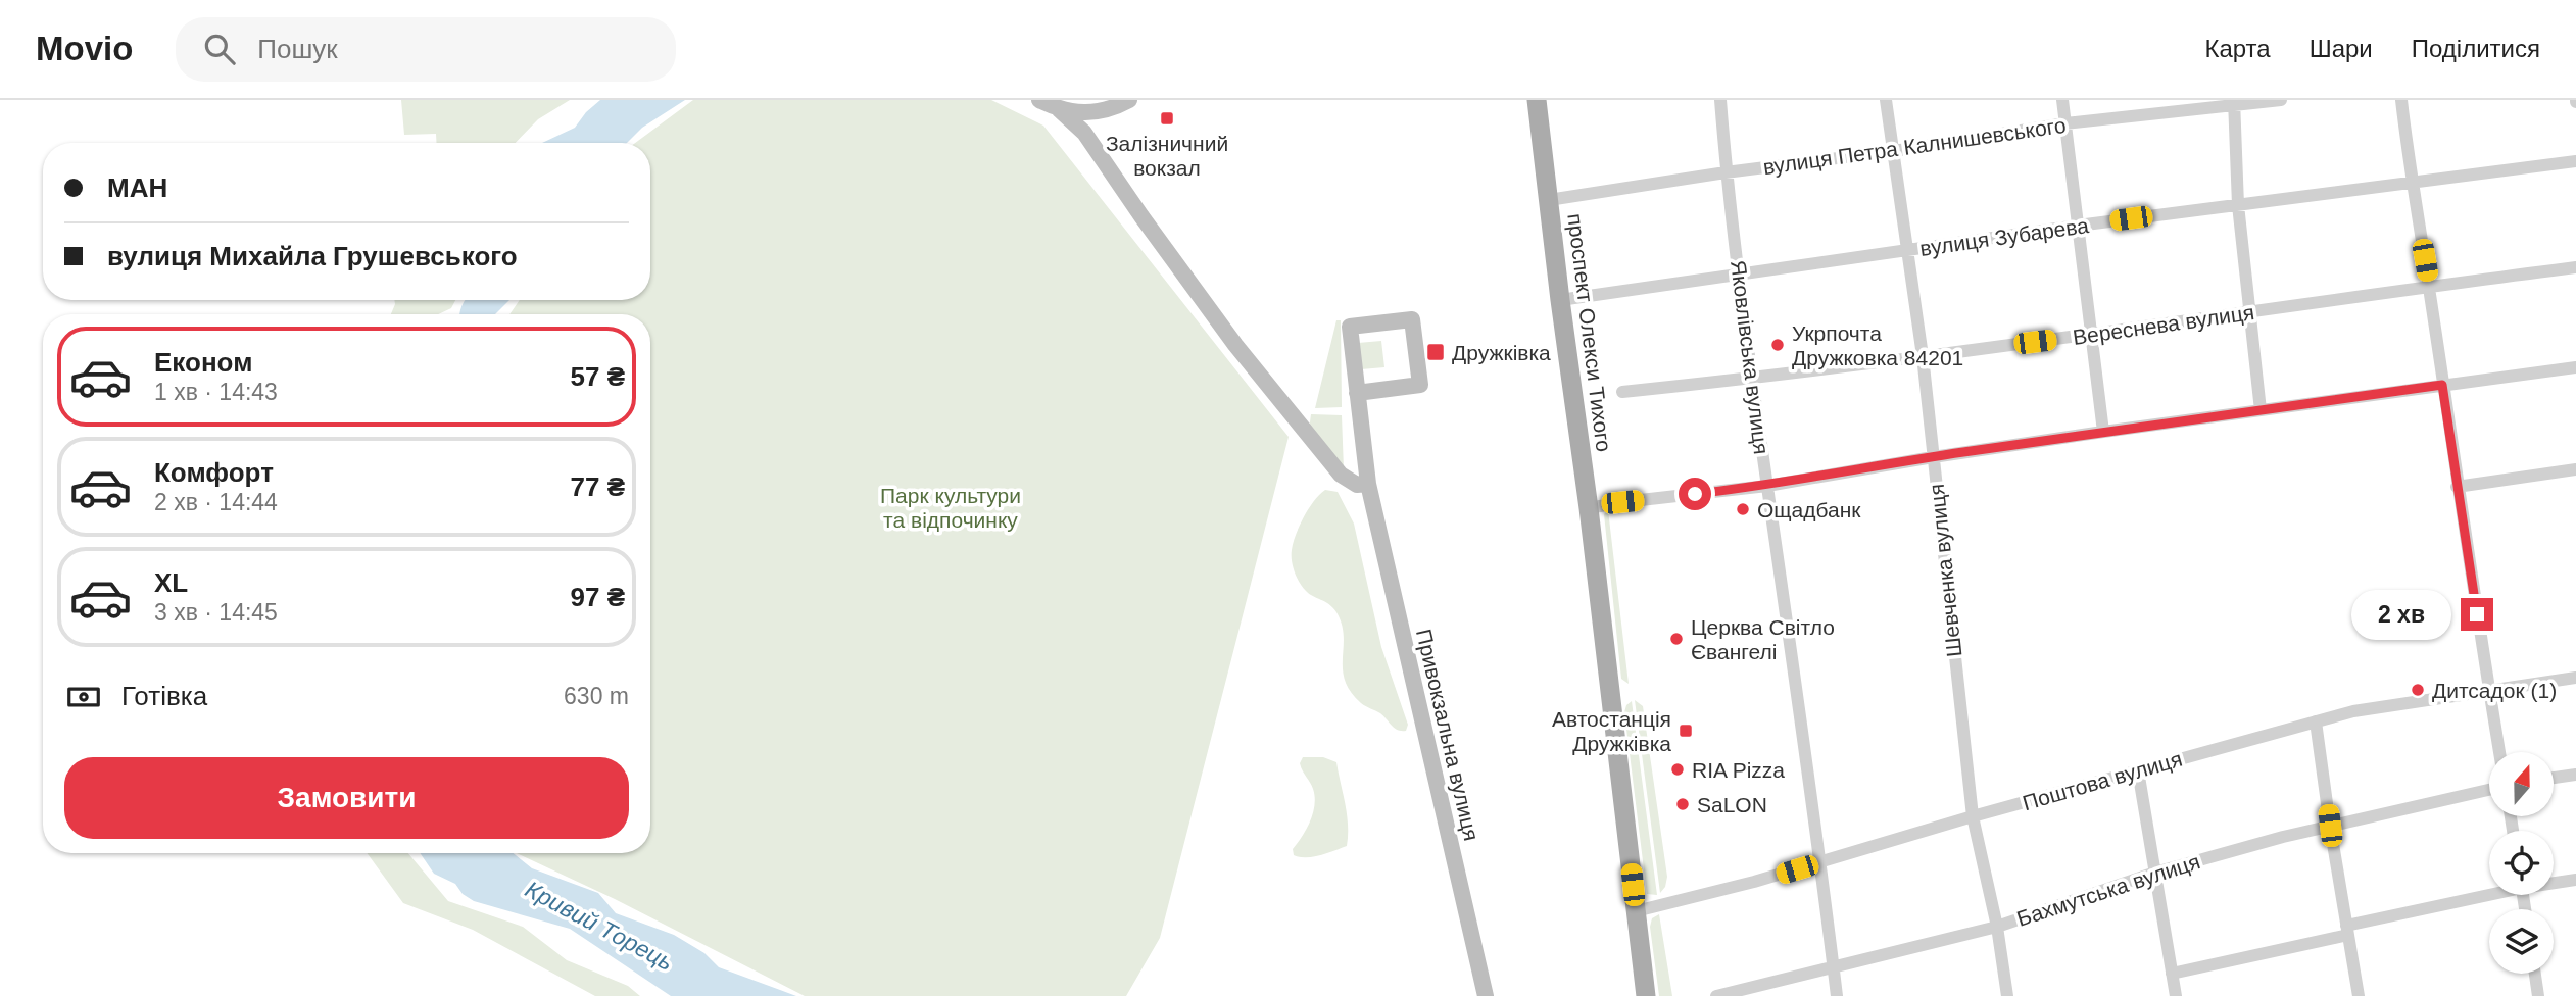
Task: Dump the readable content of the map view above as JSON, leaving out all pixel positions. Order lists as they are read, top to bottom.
{
  "streets": {
    "main road": ["проспект Олекси Тихого"],
    "street": [
      "вулиця Петра Калнишевського",
      "вулиця Зубарева",
      "Вереснева вулиця",
      "Яковлівська вулиця",
      "Шевченка вулиця",
      "Привокзальна вулиця",
      "Поштова вулиця",
      "Бахмутська вулиця"
    ]
  },
  "crossings": [
    ["вулиця Петра Калнишевського", "проспект Олекси Тихого"],
    ["вулиця Петра Калнишевського", "Яковлівська вулиця"],
    ["вулиця Петра Калнишевського", "Шевченка вулиця"],
    ["вулиця Зубарева", "проспект Олекси Тихого"],
    ["вулиця Зубарева", "Яковлівська вулиця"],
    ["вулиця Зубарева", "Шевченка вулиця"],
    ["Вереснева вулиця", "Яковлівська вулиця"],
    ["Вереснева вулиця", "Шевченка вулиця"],
    ["проспект Олекси Тихого", "Поштова вулиця"],
    ["Яковлівська вулиця", "Поштова вулиця"],
    ["Яковлівська вулиця", "Бахмутська вулиця"],
    ["Шевченка вулиця", "Поштова вулиця"],
    ["Шевченка вулиця", "Бахмутська вулиця"]
  ],
  "water": ["Кривий Торець"],
  "parks": ["Парк культури та відпочинку"],
  "places": {
    "transit": ["Залізничний вокзал", "Дружківка", "Автостанція Дружківка"],
    "other": [
      "Укрпочта Дружковка 84201",
      "Ощадбанк",
      "Церква Світло Євангелі",
      "Дитсадок (1)",
      "RIA Pizza",
      "SaLON"
    ]
  },
  "north": "top",
  "page": {
    "header": "Movio",
    "search": "Пошук",
    "nav": ["Карта", "Шари", "Поділитися"],
    "banner": ["МАН", "вулиця Михайла Грушевського"],
    "list": [
      {
        "name": "Економ",
        "note": "1 хв · 14:43",
        "value": "57 ₴"
      },
      {
        "name": "Комфорт",
        "note": "2 хв · 14:44",
        "value": "77 ₴"
      },
      {
        "name": "XL",
        "note": "3 хв · 14:45",
        "value": "97 ₴"
      }
    ],
    "bubble": "2 хв",
    "pay": ["Готівка", "630 m"],
    "buttons": "Замовити"
  }
}
